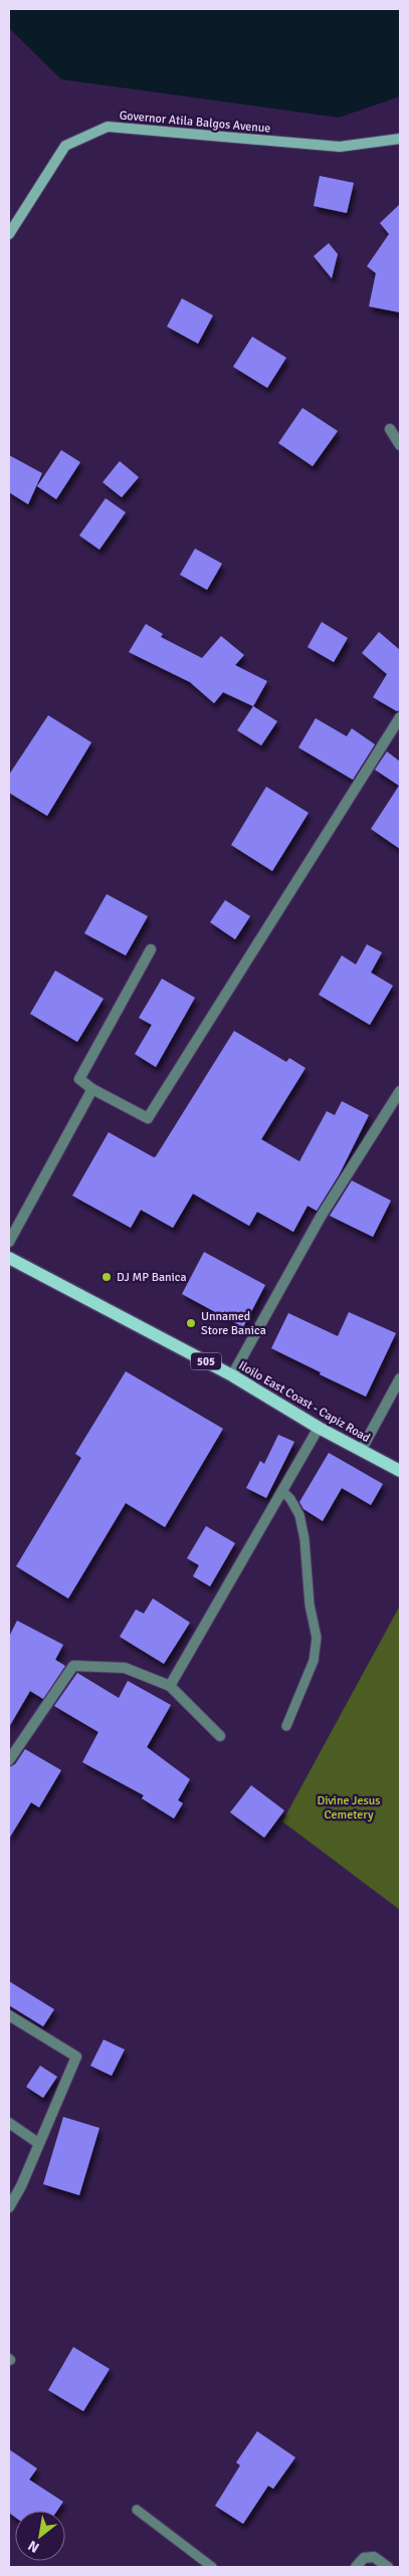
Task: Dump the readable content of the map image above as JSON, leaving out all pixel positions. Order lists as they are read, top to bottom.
{
  "streets": {
    "main road": ["Governor Atila Balgos Avenue", "505", "Iloilo East Coast - Capiz Road"]
  },
  "parks": ["Divine Jesus Cemetery"],
  "places": ["DJ MP Banica", "Unnamed Store Banica"],
  "north": "bottom left"
}
